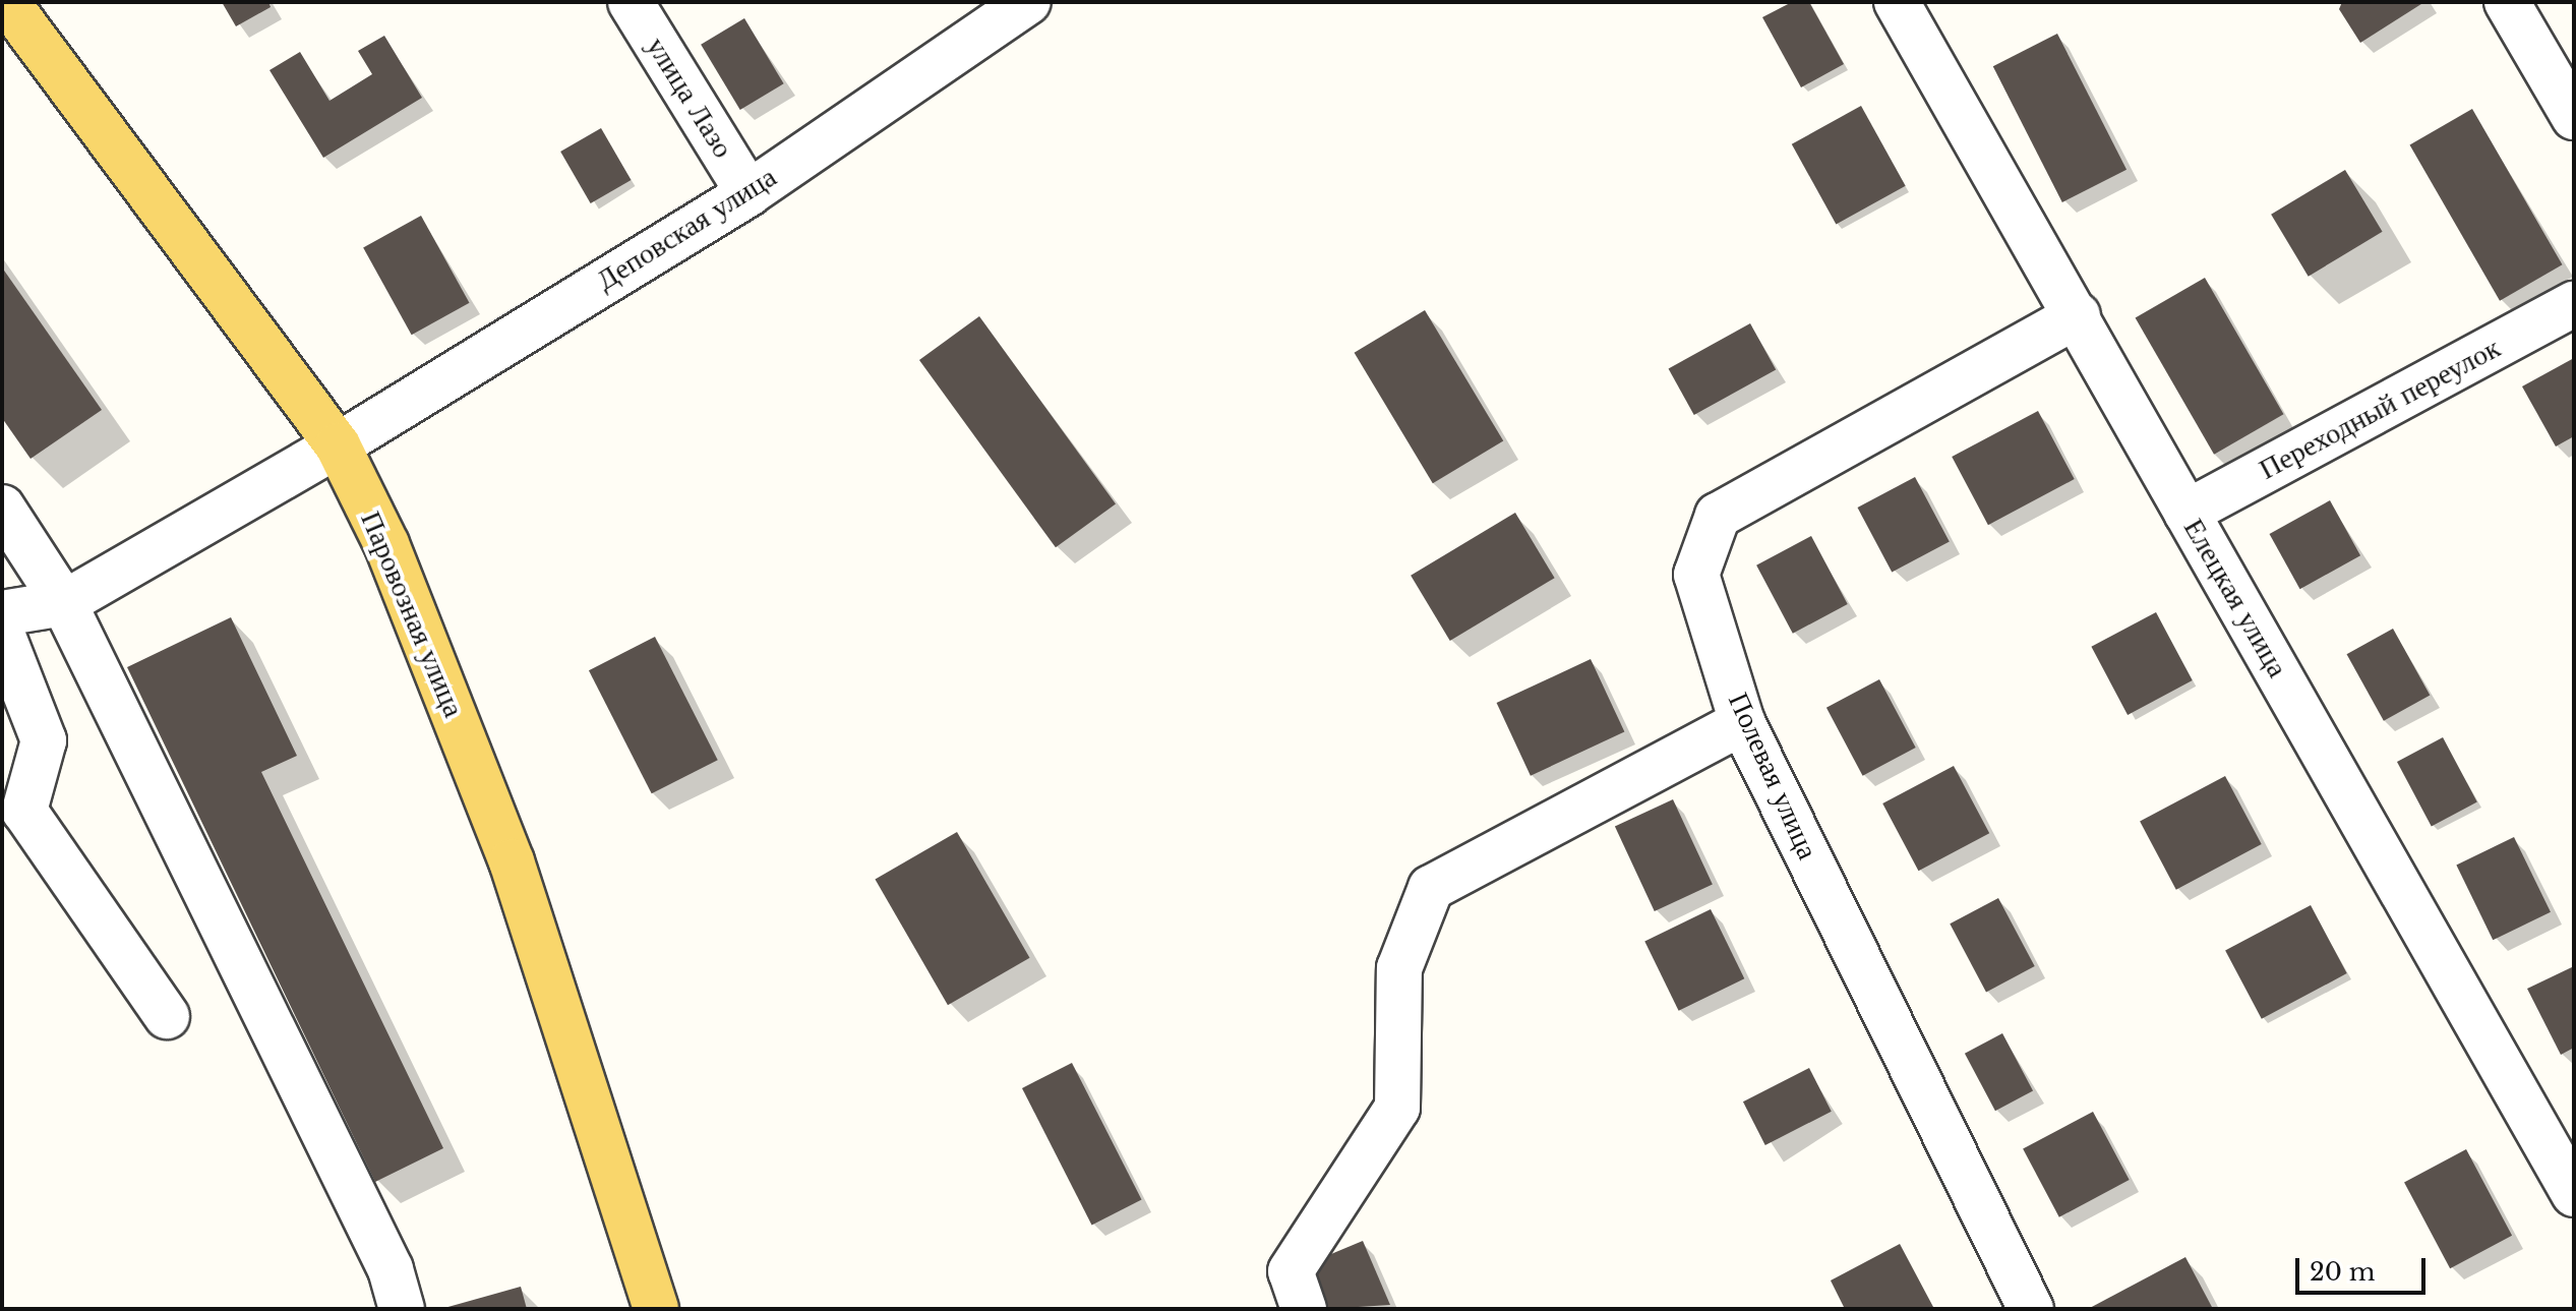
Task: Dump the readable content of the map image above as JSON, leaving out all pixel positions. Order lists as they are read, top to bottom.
{
  "streets": {
    "main road": ["Паровозная улица"],
    "street": [
      "улица Лазо",
      "Деповская улица",
      "Переходный переулок",
      "Елецкая улица",
      "Полевая улица"
    ]
  },
  "crossings": [
    ["улица Лазо", "Деповская улица"],
    ["Деповская улица", "Паровозная улица"],
    ["Переходный переулок", "Елецкая улица"],
    ["Елецкая улица", "Полевая улица"]
  ],
  "scale_bar": "20 m"
}
